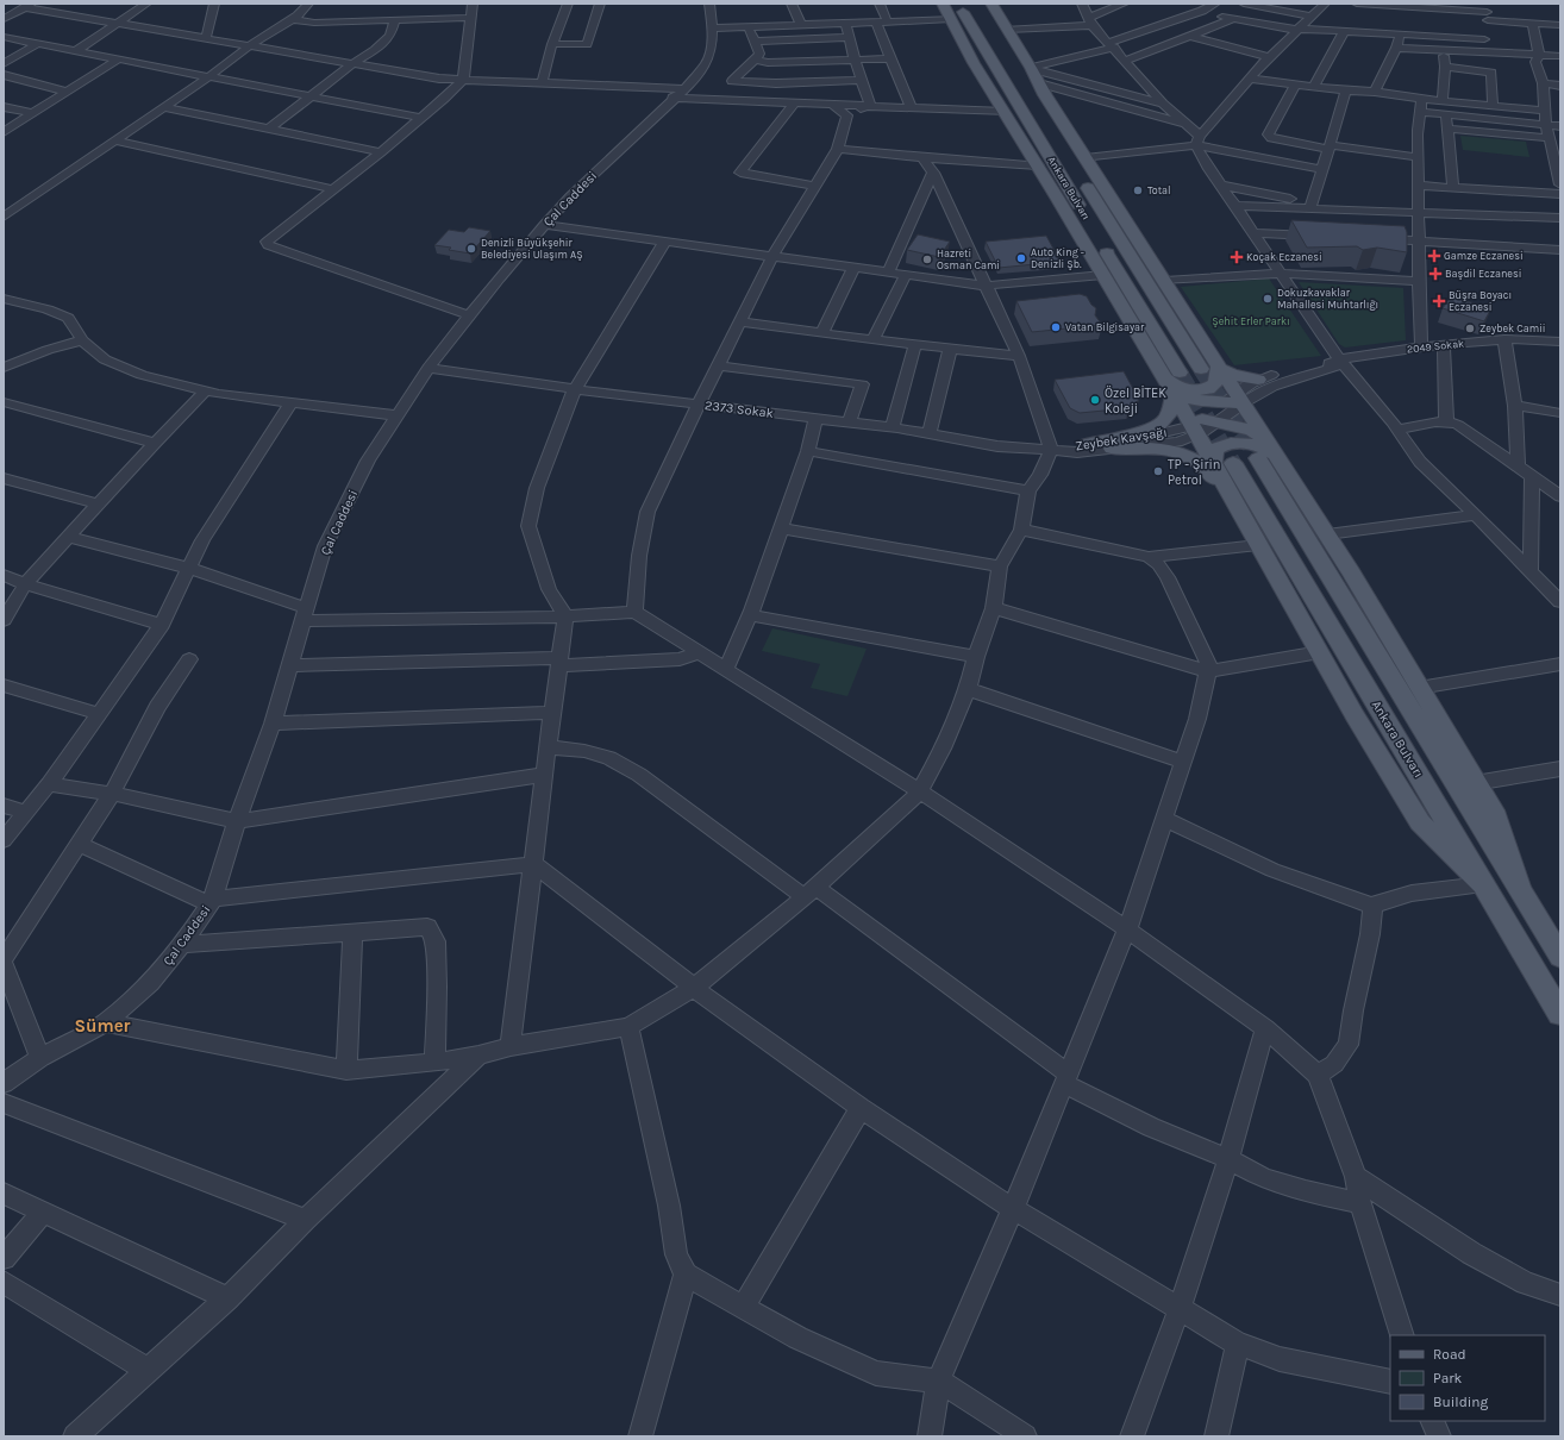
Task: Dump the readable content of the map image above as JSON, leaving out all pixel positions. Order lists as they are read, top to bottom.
{
  "streets": {
    "main road": ["Ankara Bulvarı"],
    "street": [
      "Çal Caddesi",
      "2049 Sokak",
      "2373 Sokak",
      "Zeybek Kavşağı"
    ]
  },
  "crossings": [
    ["Çal Caddesi", "2373 Sokak"],
    ["2373 Sokak", "Zeybek Kavşağı"]
  ],
  "districts": ["Sümer"],
  "parks": ["Şehit Erler Parkı"],
  "places": {
    "other": [
      "Total",
      "Denizli Büyükşehir Belediyesi Ulaşım AŞ",
      "Auto King - Denizli Şb.",
      "Hazreti Osman Cami",
      "Dokuzkavaklar Mahallesi Muhtarlığı",
      "Vatan Bilgisayar",
      "Zeybek Camii",
      "Özel BİTEK Koleji",
      "TP - Şirin Petrol"
    ],
    "health": [
      "Gamze Eczanesi",
      "Koçak Eczanesi",
      "Başdil Eczanesi",
      "Büşra Boyacı Eczanesi"
    ]
  },
  "legend": ["Road", "Park", "Building"]
}
